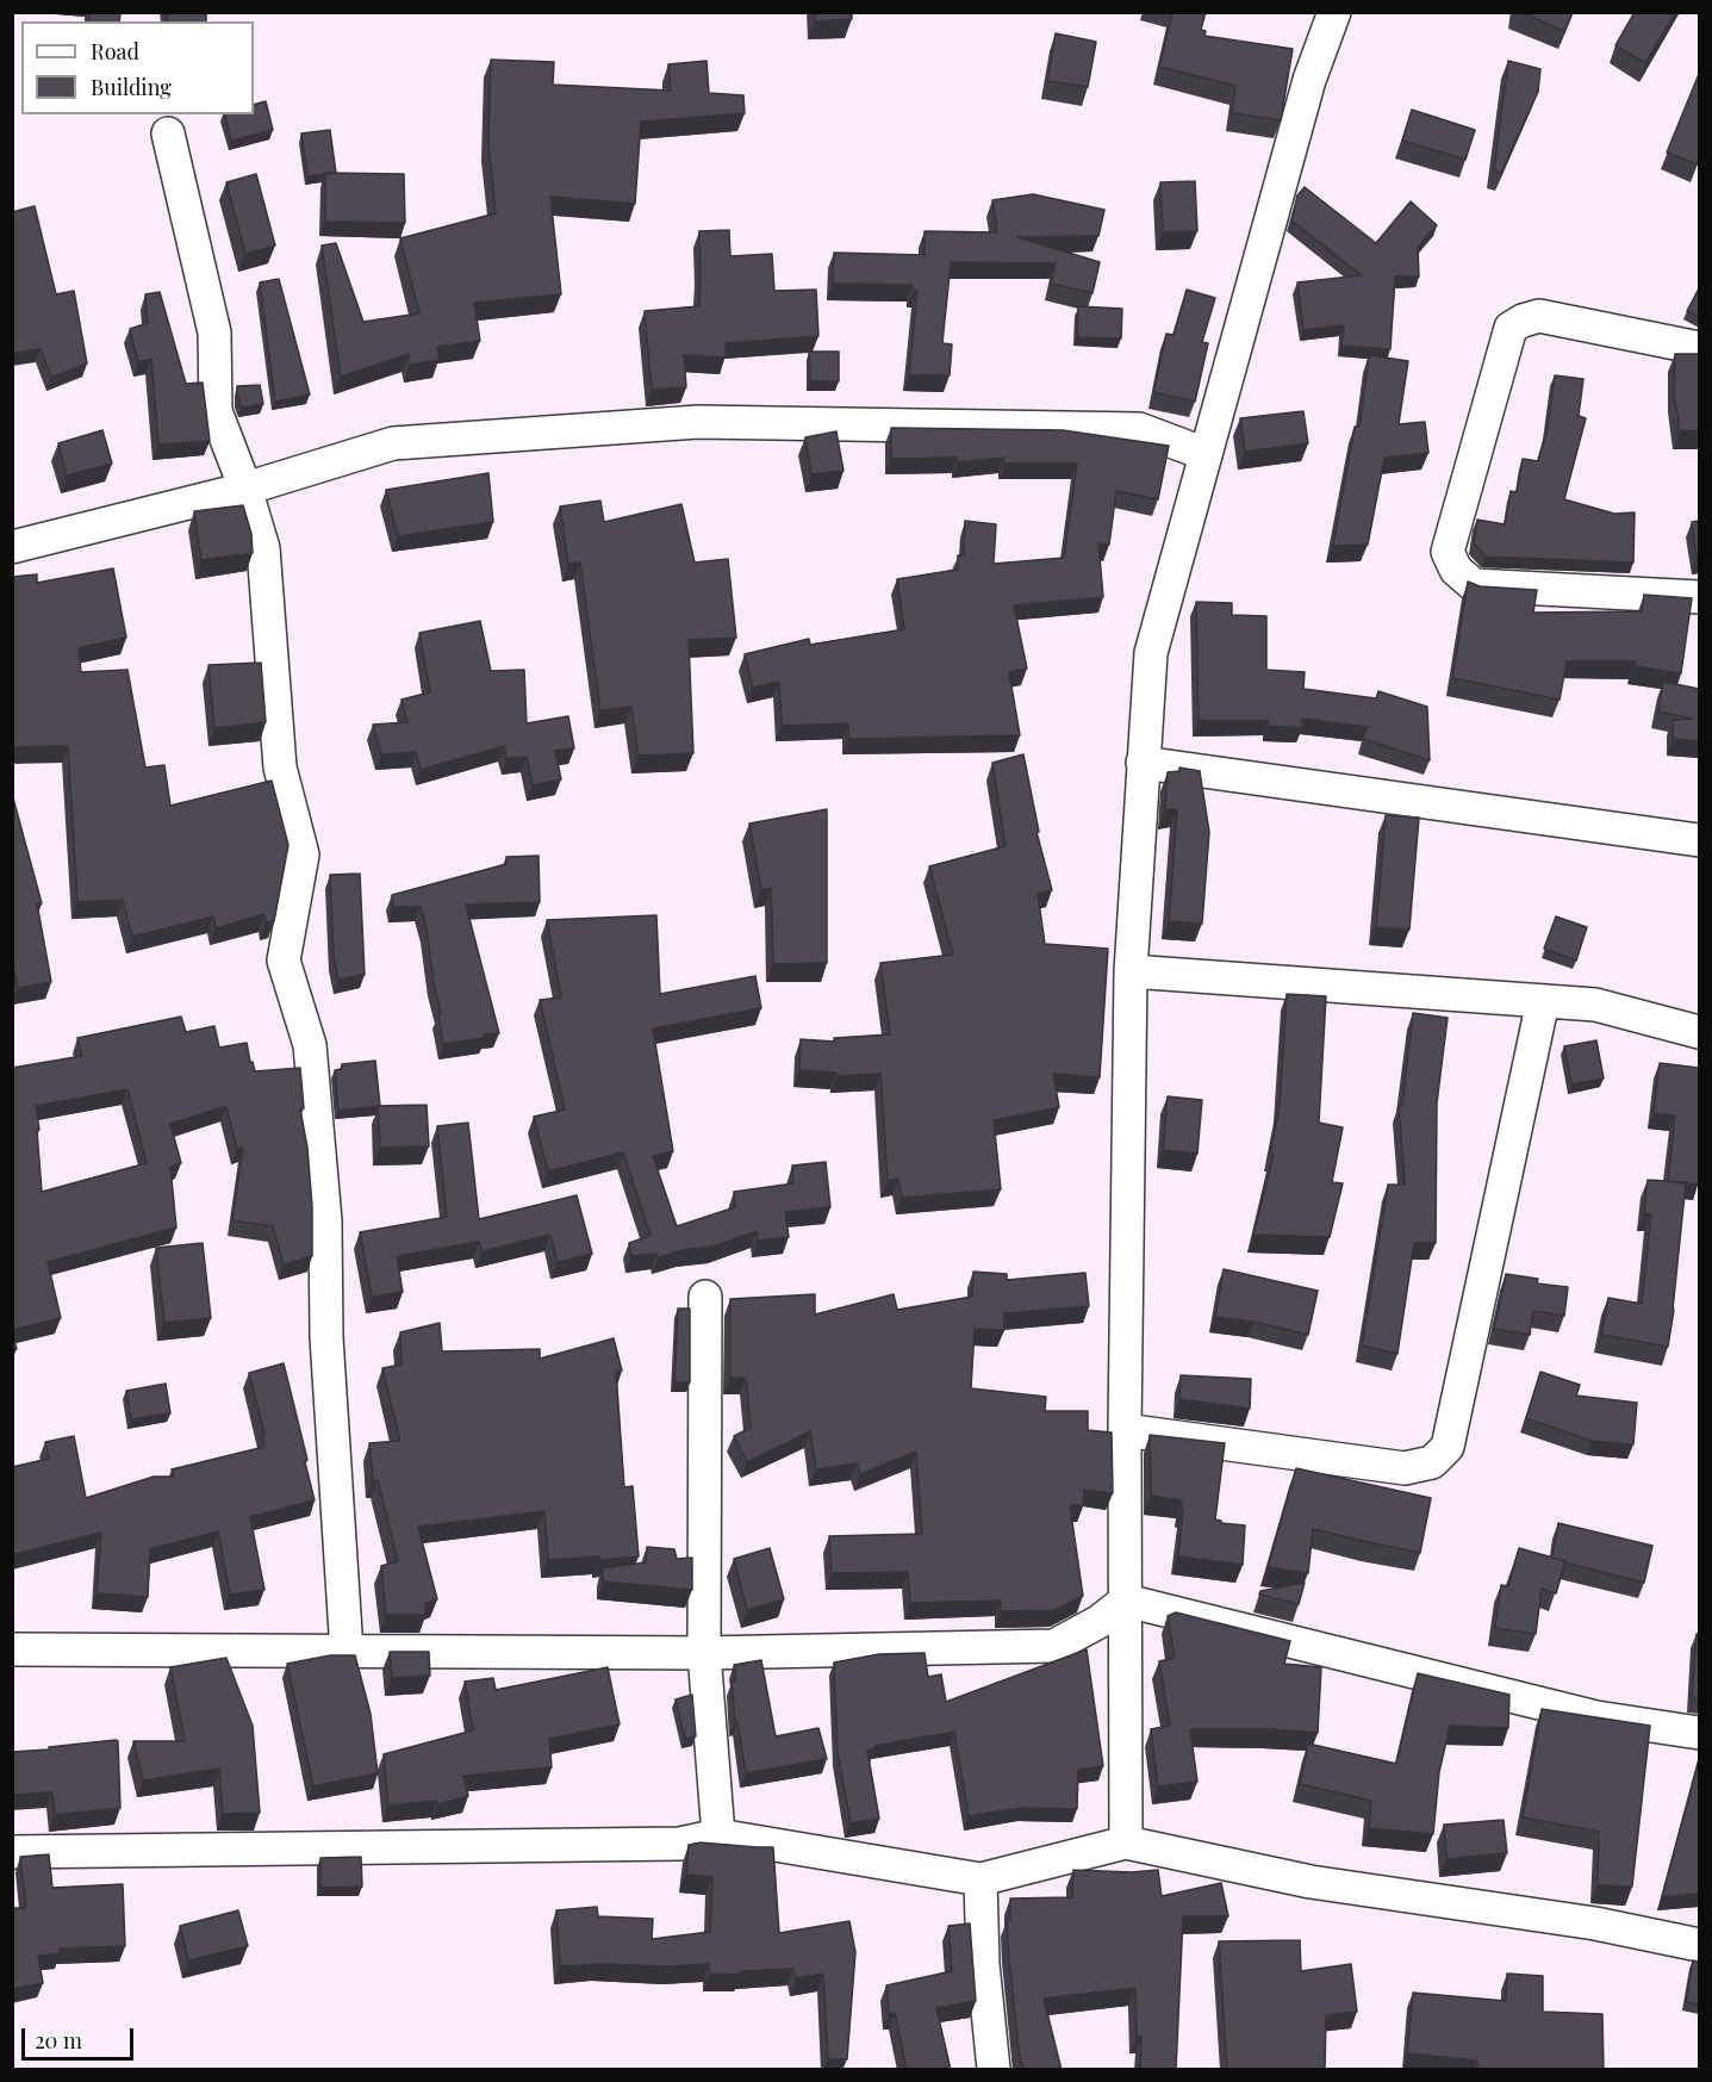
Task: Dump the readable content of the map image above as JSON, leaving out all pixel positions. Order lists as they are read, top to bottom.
{
  "legend": ["Road", "Building"],
  "scale_bar": "20 m"
}
